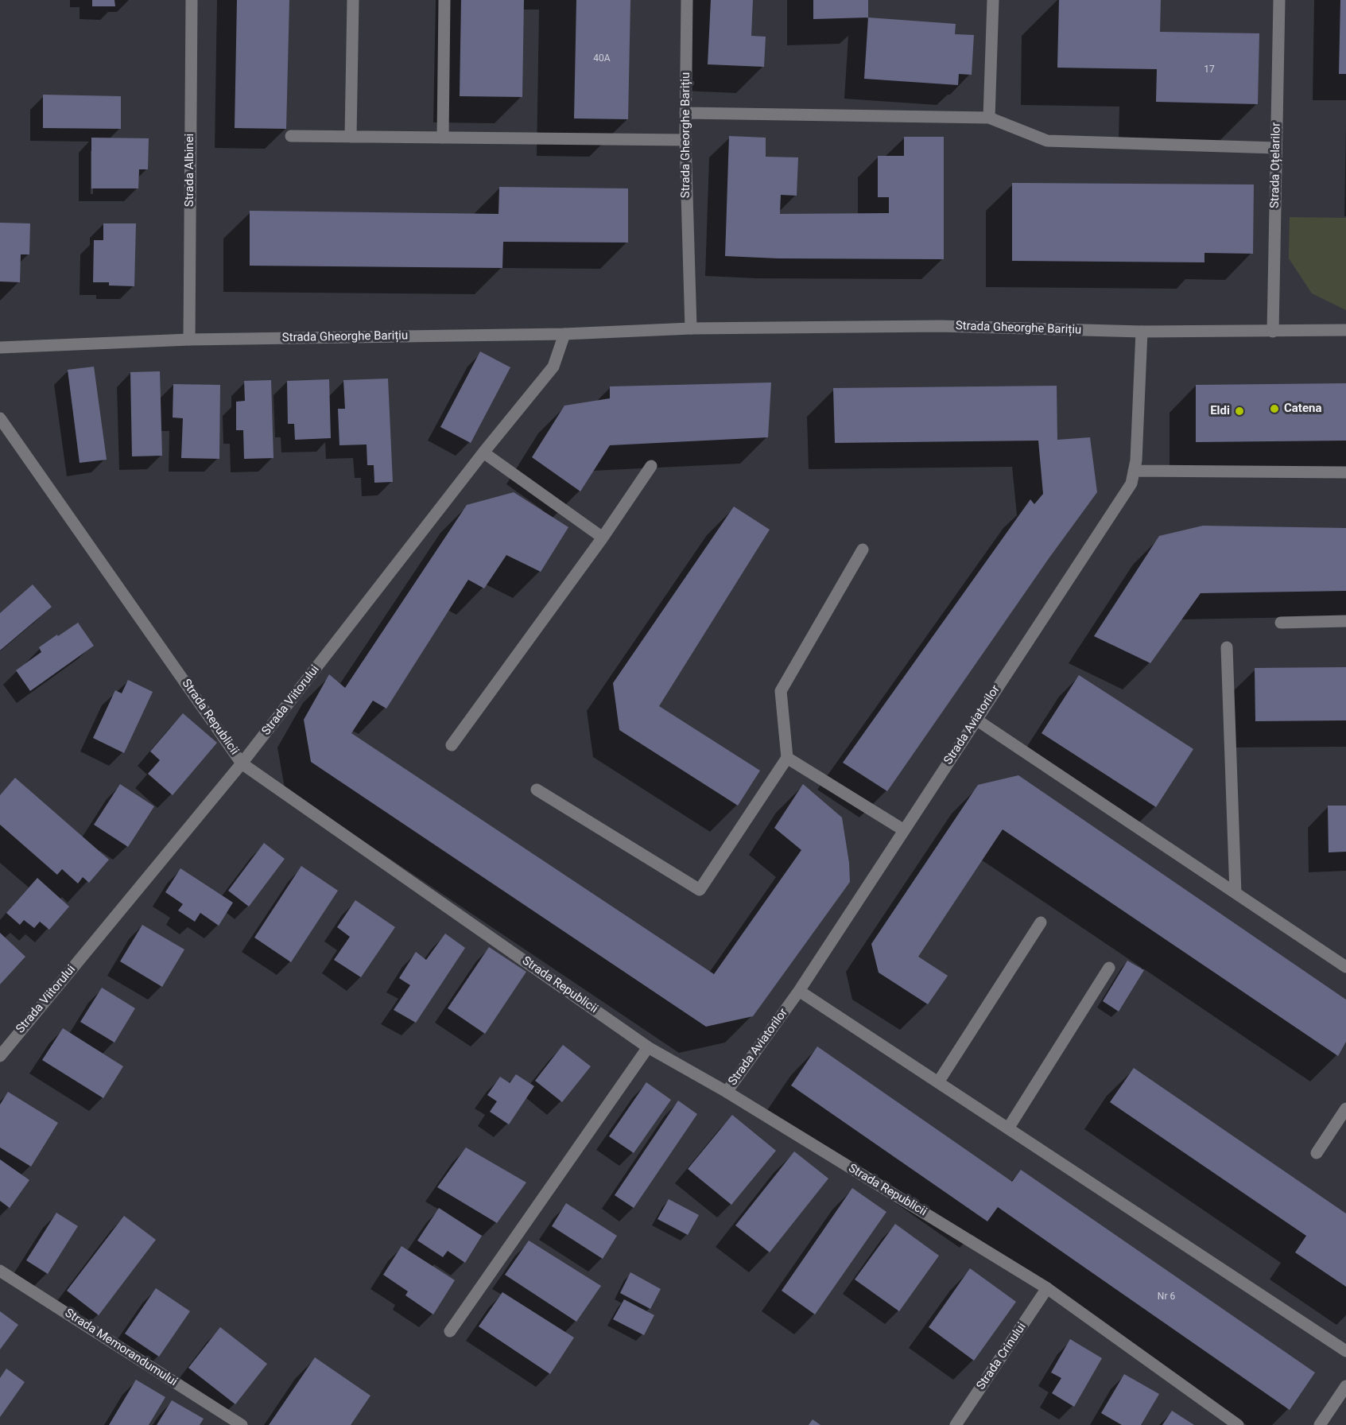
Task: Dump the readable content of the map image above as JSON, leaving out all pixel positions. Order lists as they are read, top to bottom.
{
  "streets": {
    "street": [
      "Strada Gheorghe Barițiu",
      "Strada Oțelarilor",
      "Strada Albinei",
      "Strada Viitorului",
      "Strada Republicii",
      "Strada Aviatorilor",
      "Strada Memorandumului",
      "Strada Crinului"
    ]
  },
  "crossings": [
    ["Strada Gheorghe Barițiu", "Strada Oțelarilor"],
    ["Strada Gheorghe Barițiu", "Strada Albinei"],
    ["Strada Gheorghe Barițiu", "Strada Viitorului"],
    ["Strada Gheorghe Barițiu", "Strada Aviatorilor"],
    ["Strada Viitorului", "Strada Republicii"],
    ["Strada Republicii", "Strada Aviatorilor"],
    ["Strada Republicii", "Strada Crinului"]
  ],
  "places": ["Catena", "Eldi"],
  "house_numbers": ["40A", "17", "Nr 6"]
}
